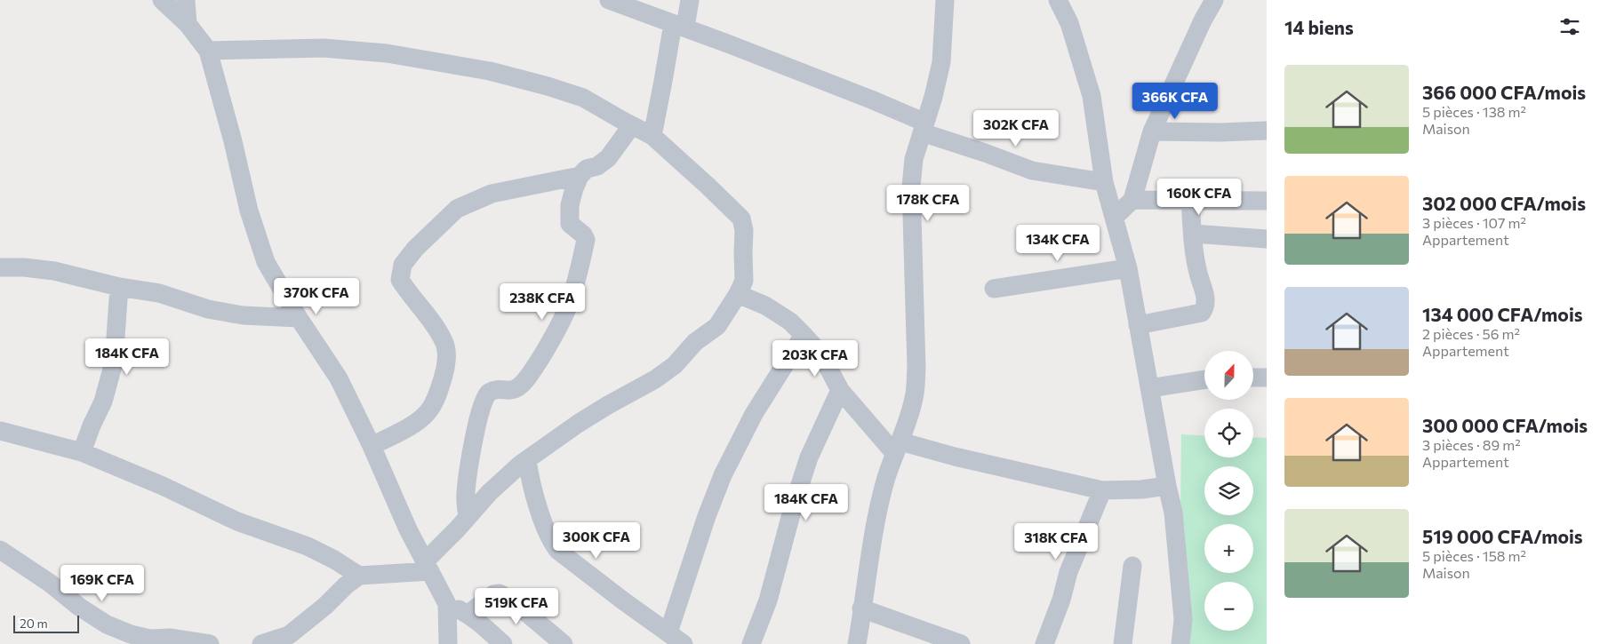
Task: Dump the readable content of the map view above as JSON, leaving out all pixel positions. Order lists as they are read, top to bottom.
{
  "scale_bar": "20 m",
  "north": "top",
  "page": {
    "heading": "14 biens",
    "list": [
      {
        "name": "366 000 CFA/mois",
        "note": "5 pièces · 138 m² · Maison"
      },
      {
        "name": "302 000 CFA/mois",
        "note": "3 pièces · 107 m² · Appartement"
      },
      {
        "name": "134 000 CFA/mois",
        "note": "2 pièces · 56 m² · Appartement"
      },
      {
        "name": "300 000 CFA/mois",
        "note": "3 pièces · 89 m² · Appartement"
      },
      {
        "name": "519 000 CFA/mois",
        "note": "5 pièces · 158 m² · Maison"
      }
    ],
    "price": [
      "366K CFA",
      "302K CFA",
      "160K CFA",
      "178K CFA",
      "134K CFA",
      "370K CFA",
      "238K CFA",
      "184K CFA",
      "203K CFA",
      "184K CFA",
      "300K CFA",
      "318K CFA",
      "169K CFA",
      "519K CFA"
    ],
    "map_buttons": ["+", "−"],
    "scale": "20 m"
  }
}
